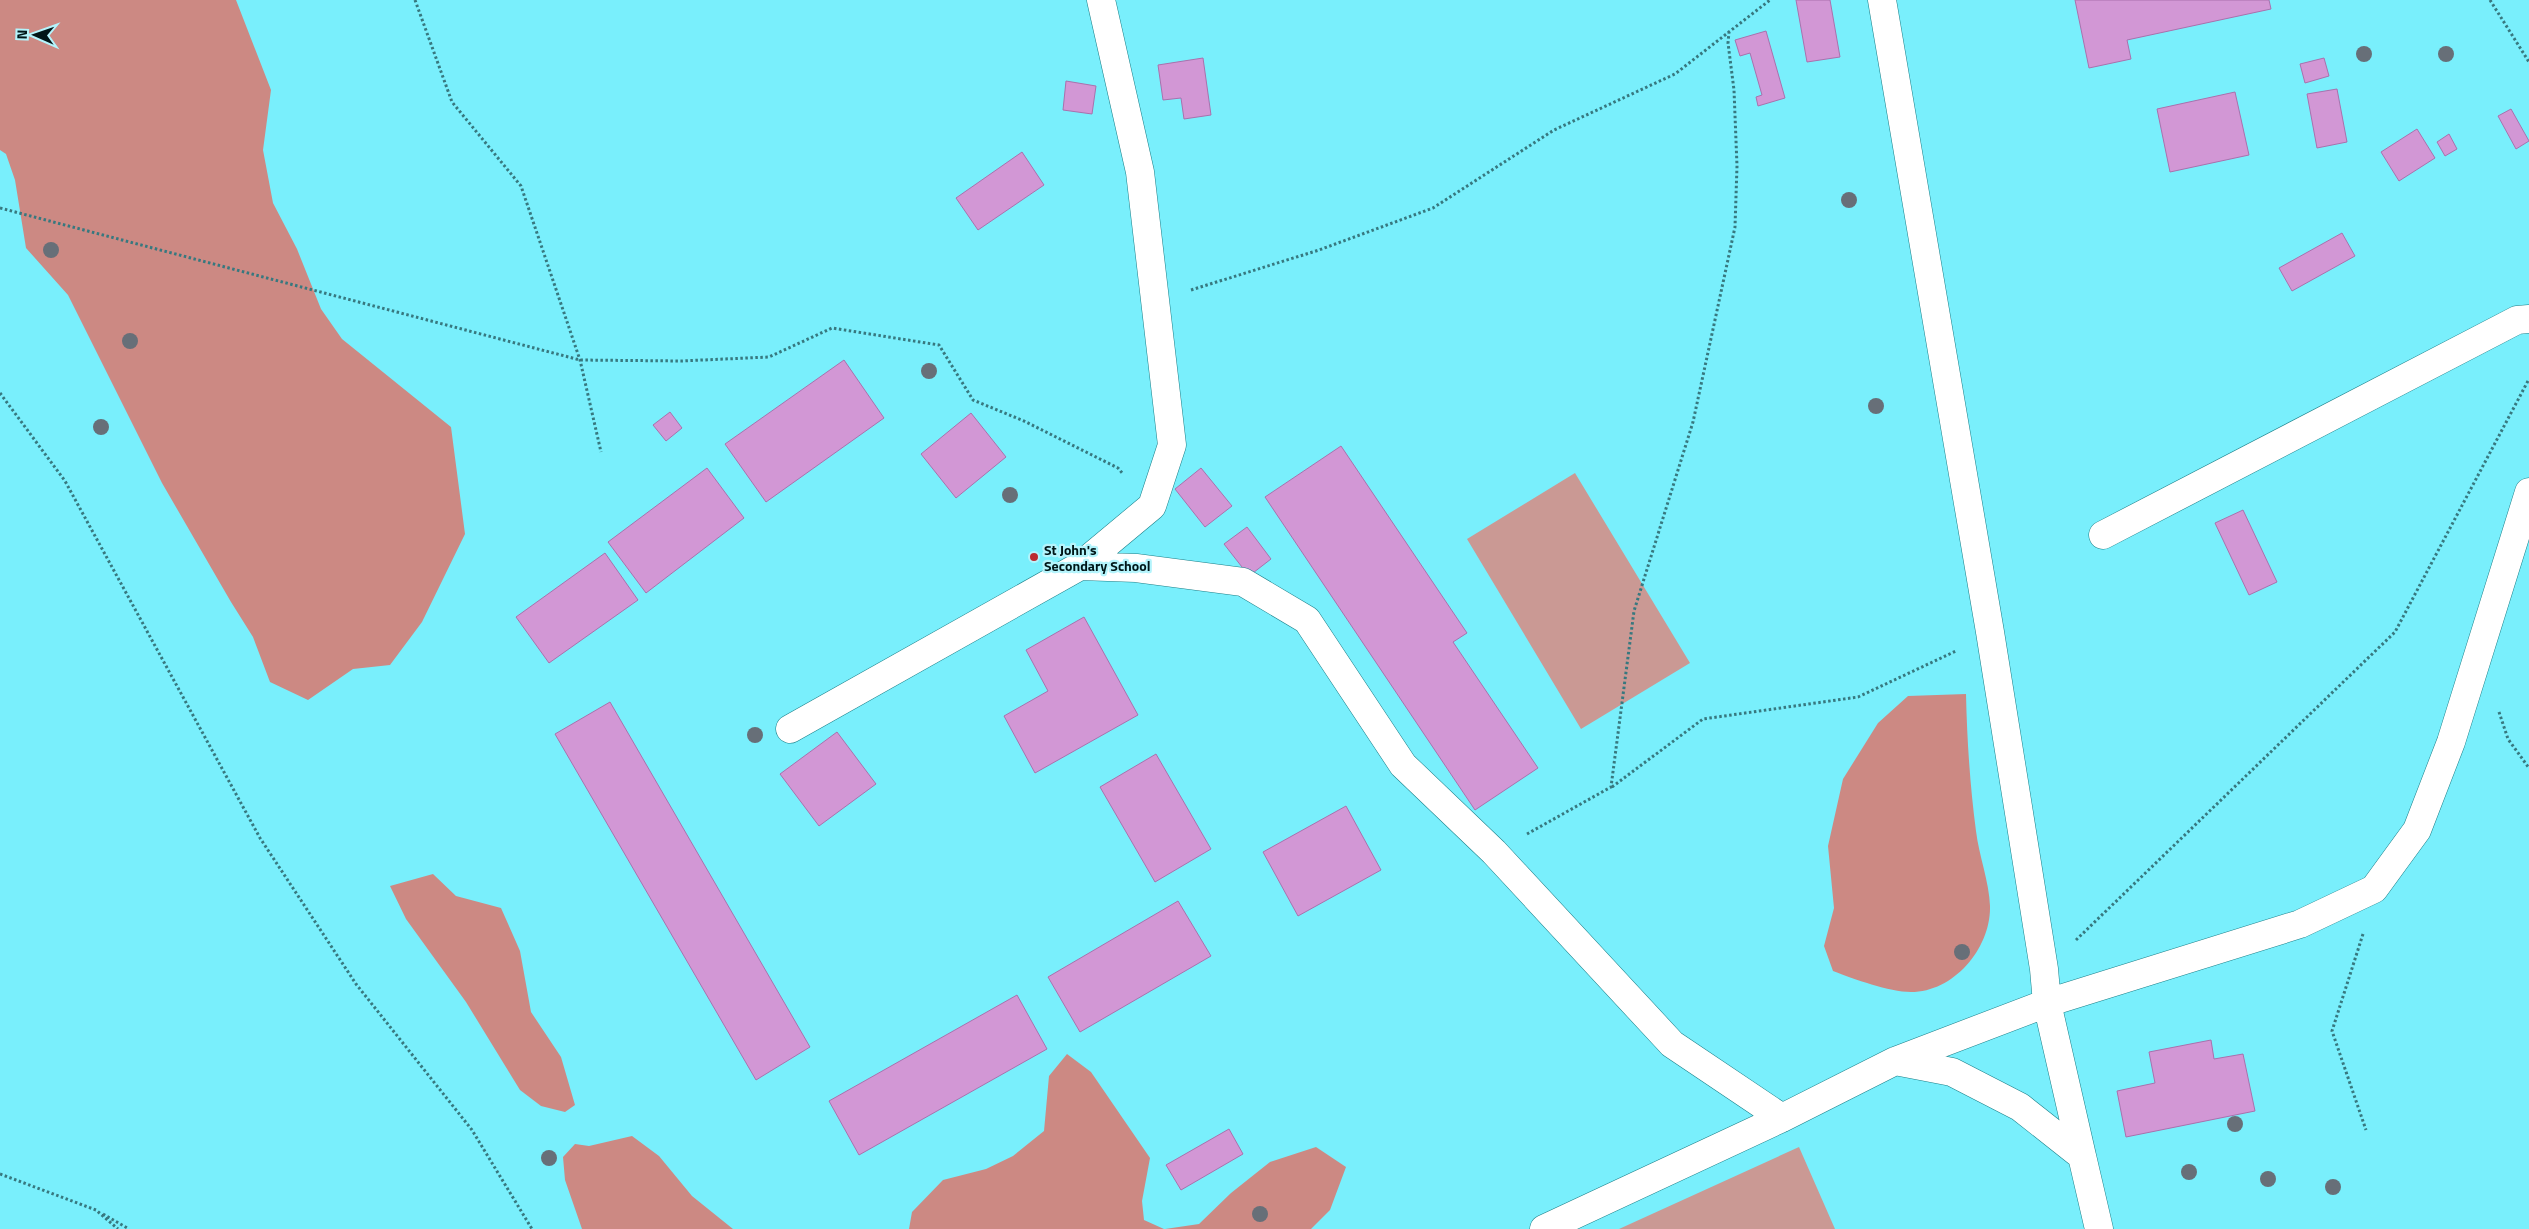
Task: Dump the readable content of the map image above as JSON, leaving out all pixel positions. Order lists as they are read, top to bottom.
{
  "places": ["St John's Secondary School"],
  "north": "left"
}
